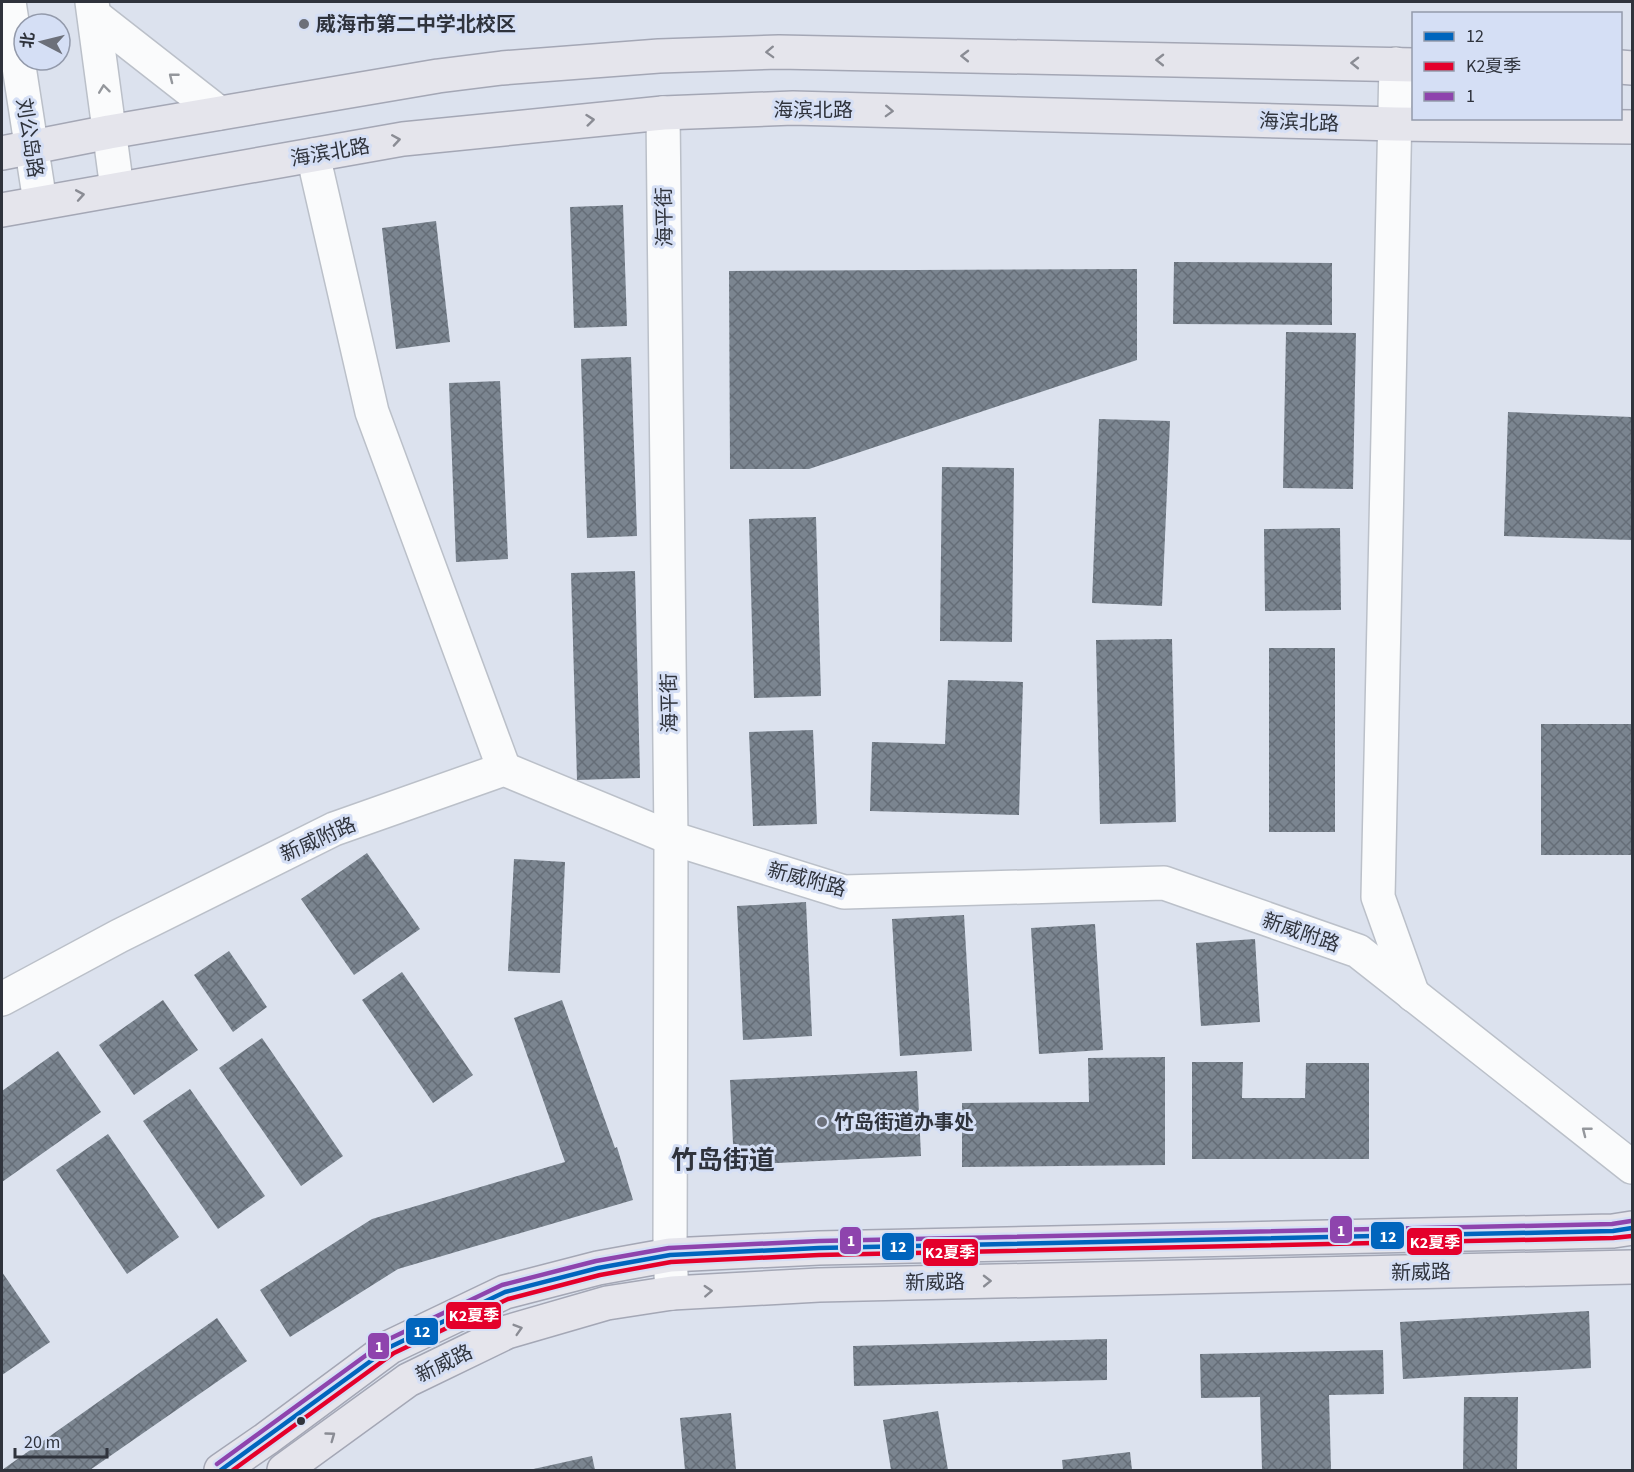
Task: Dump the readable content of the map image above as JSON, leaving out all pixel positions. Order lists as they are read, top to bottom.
{
  "streets": {
    "main road": ["海滨北路", "新威路"],
    "street": ["刘公岛路", "海平街", "新威附路"]
  },
  "crossings": [
    ["海滨北路", "刘公岛路"],
    ["海滨北路", "海平街"],
    ["海平街", "新威附路"],
    ["海平街", "新威路"]
  ],
  "districts": ["竹岛街道"],
  "places": ["威海市第二中学北校区", "竹岛街道办事处"],
  "lines": ["transit line 1", "transit line 12", "transit line K2夏季"],
  "legend": ["12", "K2夏季", "1"],
  "scale_bar": "20 m",
  "north": "left"
}
